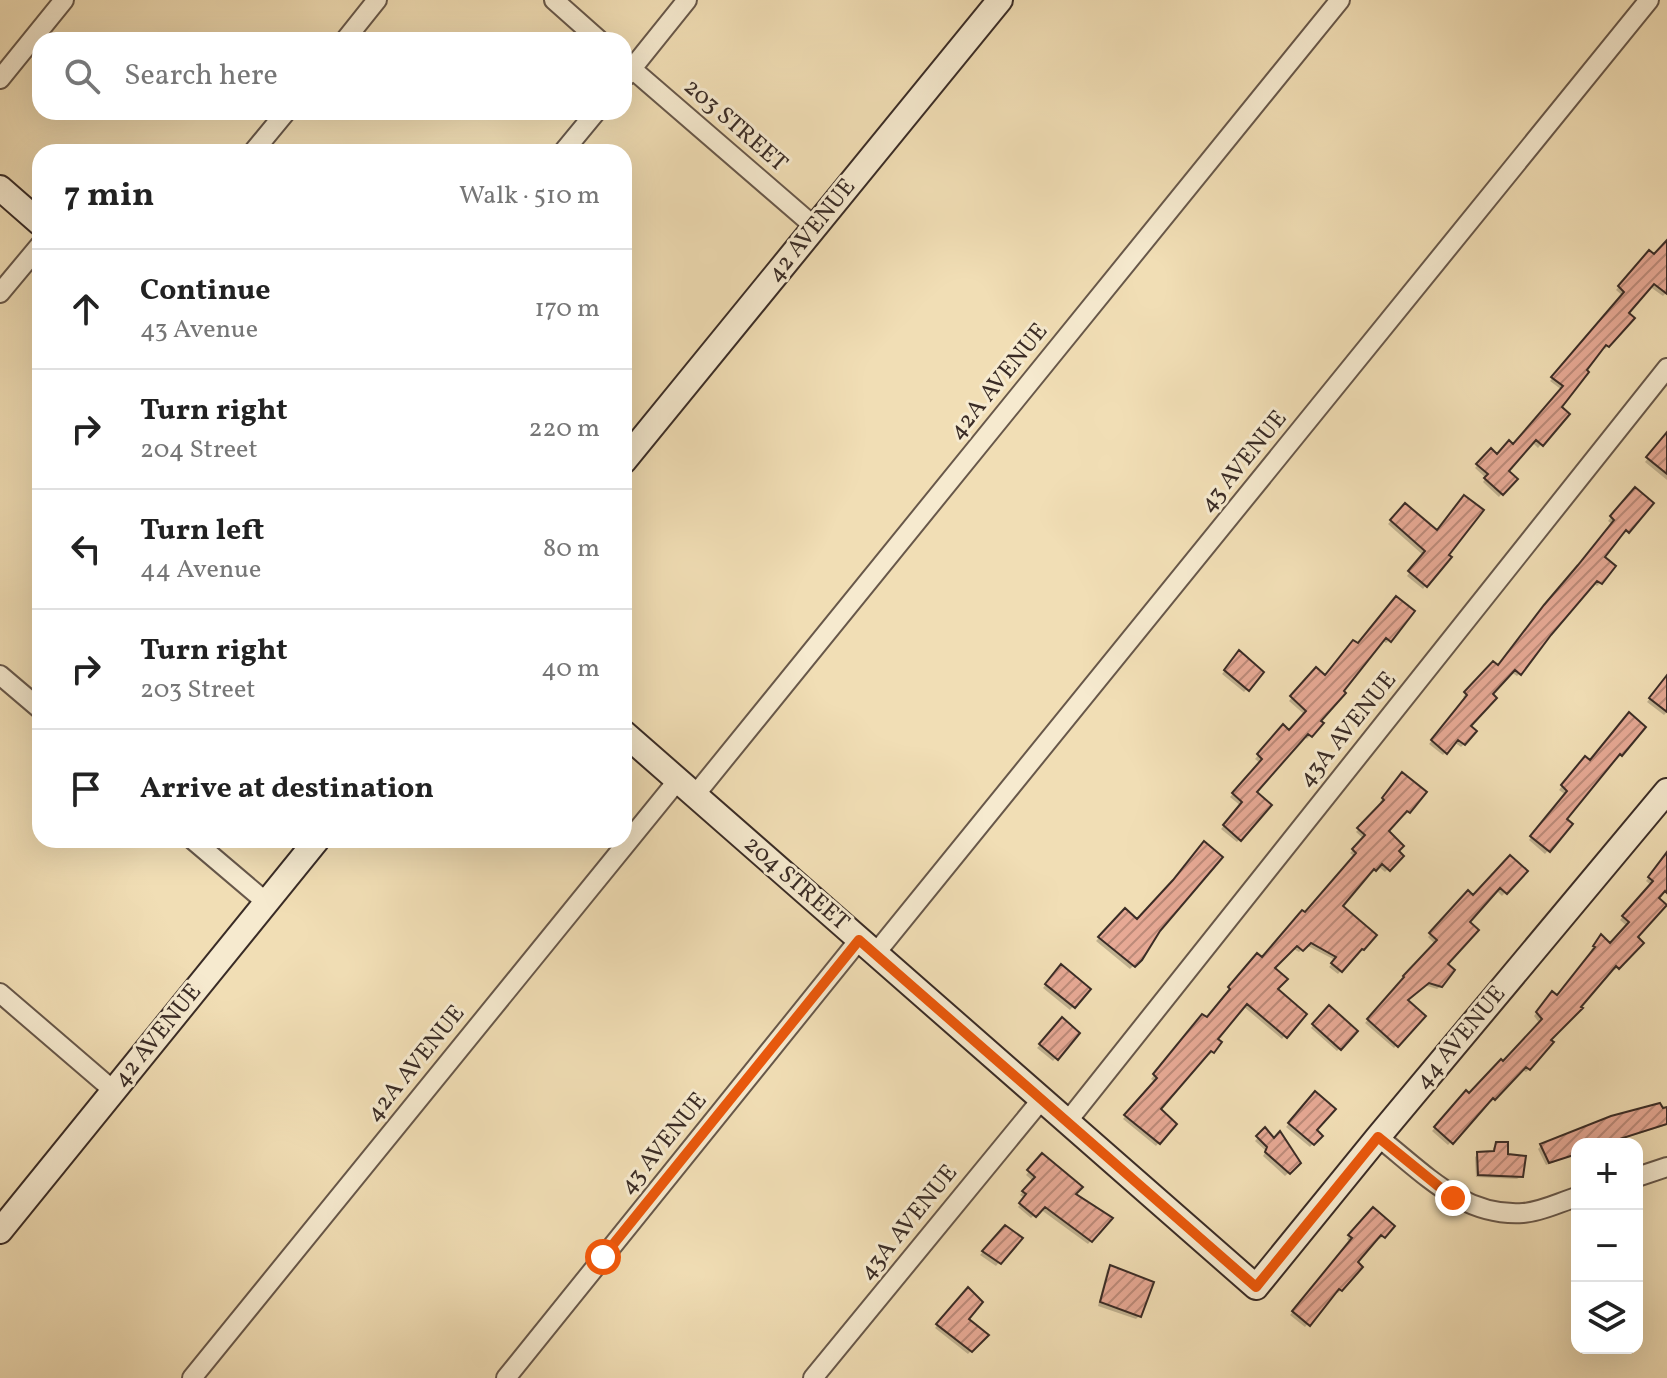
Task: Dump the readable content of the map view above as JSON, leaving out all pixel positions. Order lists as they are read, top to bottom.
{
  "streets": {
    "street": [
      "203 STREET",
      "42 AVENUE",
      "42A AVENUE",
      "43 AVENUE",
      "43A AVENUE",
      "204 STREET",
      "44 AVENUE"
    ]
  },
  "crossings": [
    ["203 STREET", "42 AVENUE"],
    ["42A AVENUE", "204 STREET"],
    ["43 AVENUE", "204 STREET"],
    ["43A AVENUE", "204 STREET"],
    ["204 STREET", "44 AVENUE"]
  ],
  "page": {
    "search": "Search here",
    "heading": ["7 min", "Walk · 510 m"],
    "list": [
      ["Continue", "43 Avenue", "170 m"],
      ["Turn right", "204 Street", "220 m"],
      ["Turn left", "44 Avenue", "80 m"],
      ["Turn right", "203 Street", "40 m"],
      "Arrive at destination"
    ],
    "map_buttons": ["+", "−"]
  }
}
